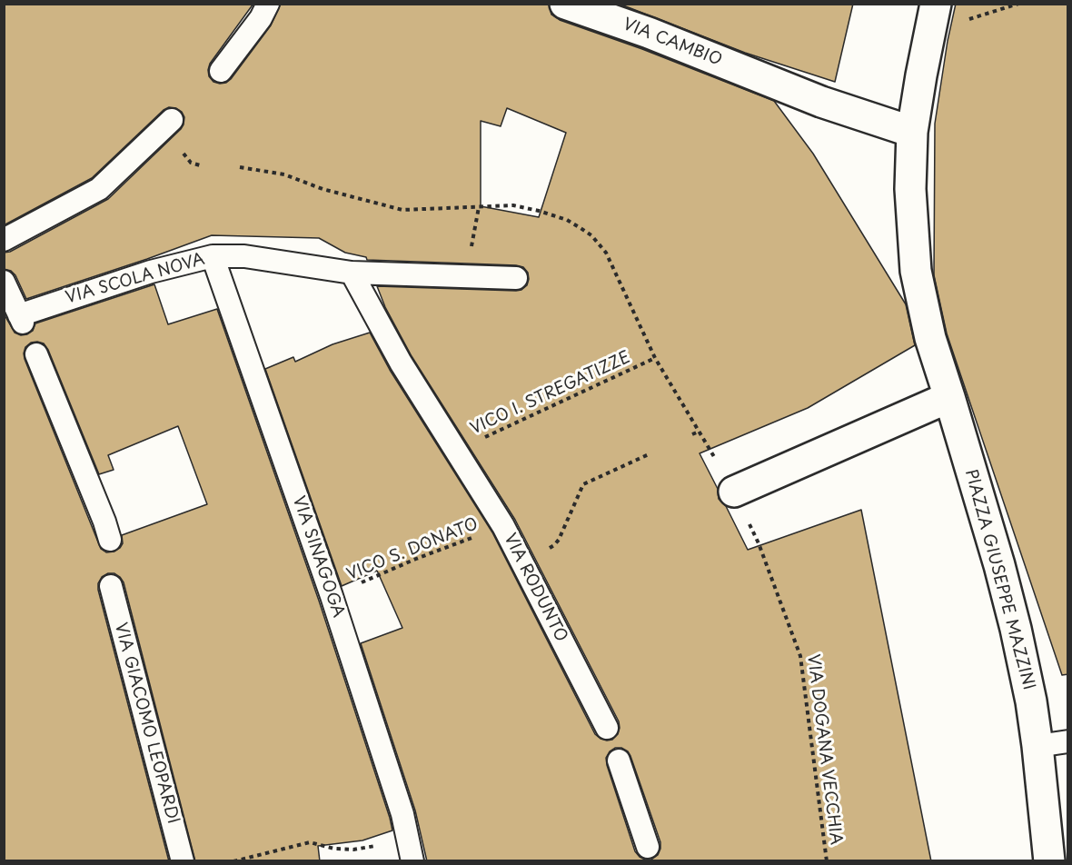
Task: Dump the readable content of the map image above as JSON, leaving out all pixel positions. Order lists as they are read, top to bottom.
{
  "streets": {
    "street": ["VIA CAMBIO", "PIAZZA GIUSEPPE MAZZINI"],
    "lane": [
      "VIA SCOLA NOVA",
      "VIA SINAGOGA",
      "VIA RODUNTO",
      "VIA GIACOMO LEOPARDI"
    ],
    "path": ["VICO I. STREGATIZZE", "VICO S. DONATO", "VIA DOGANA VECCHIA"]
  },
  "crossings": [
    ["VIA CAMBIO", "PIAZZA GIUSEPPE MAZZINI"],
    ["VIA SCOLA NOVA", "VIA SINAGOGA"],
    ["VICO I. STREGATIZZE", "VIA RODUNTO"],
    ["VICO S. DONATO", "VIA SINAGOGA"],
    ["VICO S. DONATO", "VIA RODUNTO"]
  ]
}
